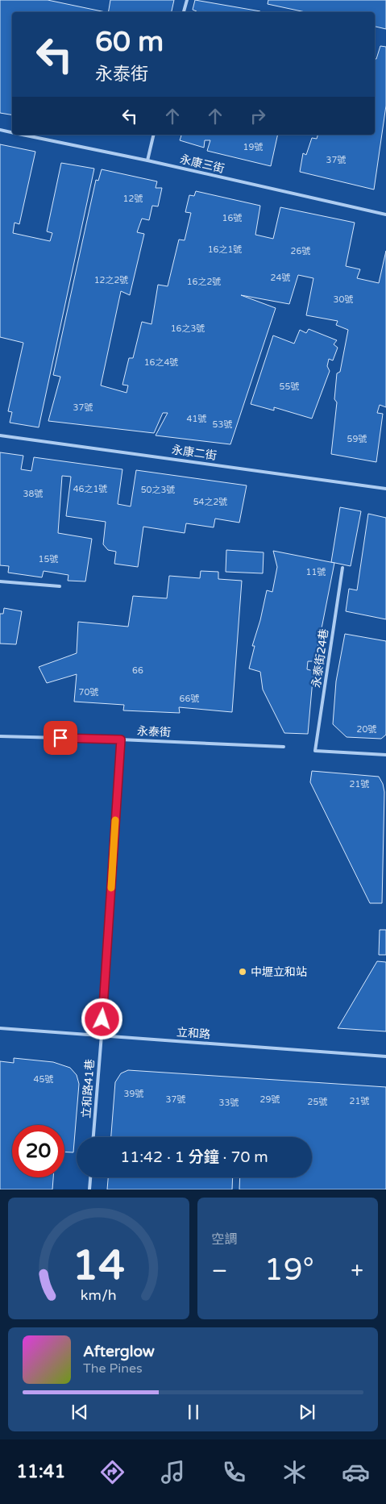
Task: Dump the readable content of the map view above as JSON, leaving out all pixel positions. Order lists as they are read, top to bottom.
{
  "streets": {
    "lane": [
      "永康三街",
      "永康二街",
      "永泰街24巷",
      "永泰街",
      "立和路",
      "立和路41巷"
    ]
  },
  "crossings": [
    ["永泰街", "立和路41巷"],
    ["立和路", "立和路41巷"]
  ],
  "places": ["中壢立和站"],
  "house_numbers": [
    "19號",
    "37號",
    "12號",
    "16號",
    "16之1號",
    "26號",
    "24號",
    "12之2號",
    "16之2號",
    "30號",
    "16之3號",
    "16之4號",
    "55號",
    "37號",
    "41號",
    "53號",
    "59號",
    "46之1號",
    "50之3號",
    "38號",
    "54之2號",
    "15號",
    "11號",
    "66",
    "70號",
    "66號",
    "20號",
    "21號",
    "45號",
    "39號",
    "37號",
    "29號",
    "21號",
    "25號",
    "33號"
  ],
  "page": {
    "turn": ["60 m", "永泰街"],
    "limit": "20",
    "trip": "11:42 · 1 分鐘 · 70 m",
    "tile": "空調",
    "heat": ["−", "19°", "+"],
    "song": ["Afterglow", "The Pines"],
    "tabs": "11:41",
    "gauge": ["14", "km/h"]
  }
}
